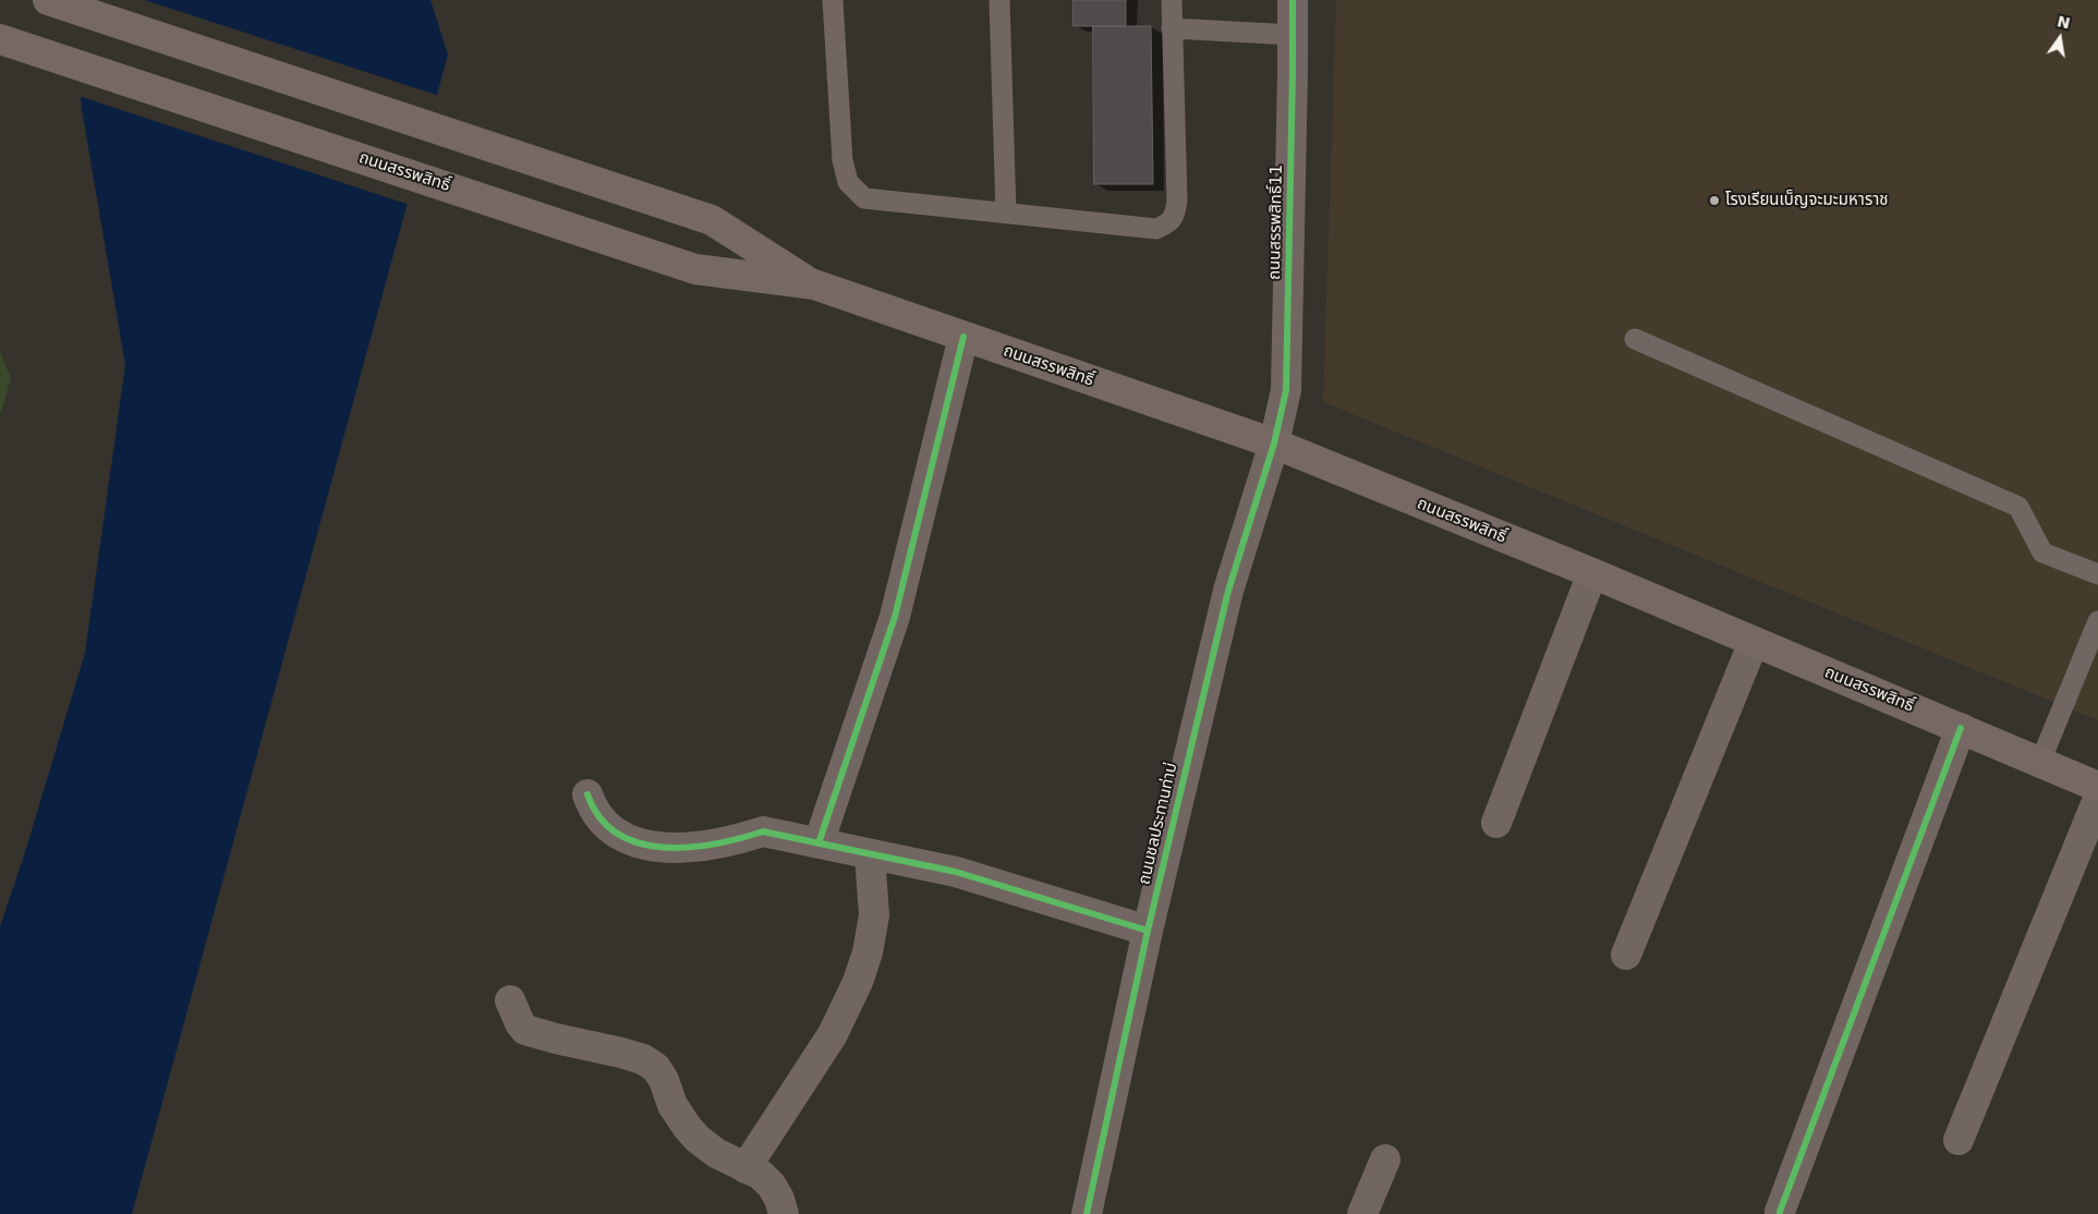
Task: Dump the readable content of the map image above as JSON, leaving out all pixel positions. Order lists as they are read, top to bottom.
{
  "streets": {
    "main road": ["ถนนสรรพสิทธิ์"],
    "street": ["ถนนสรรพสิทธิ์11", "ถนนชลประทานท่าบ่"]
  },
  "crossings": [
    ["ถนนสรรพสิทธิ์", "ถนนสรรพสิทธิ์11"],
    ["ถนนสรรพสิทธิ์", "ถนนชลประทานท่าบ่"],
    ["ถนนสรรพสิทธิ์11", "ถนนชลประทานท่าบ่"]
  ],
  "places": ["โรงเรียนเบ็ญจะมะมหาราช"],
  "north": "top"
}
